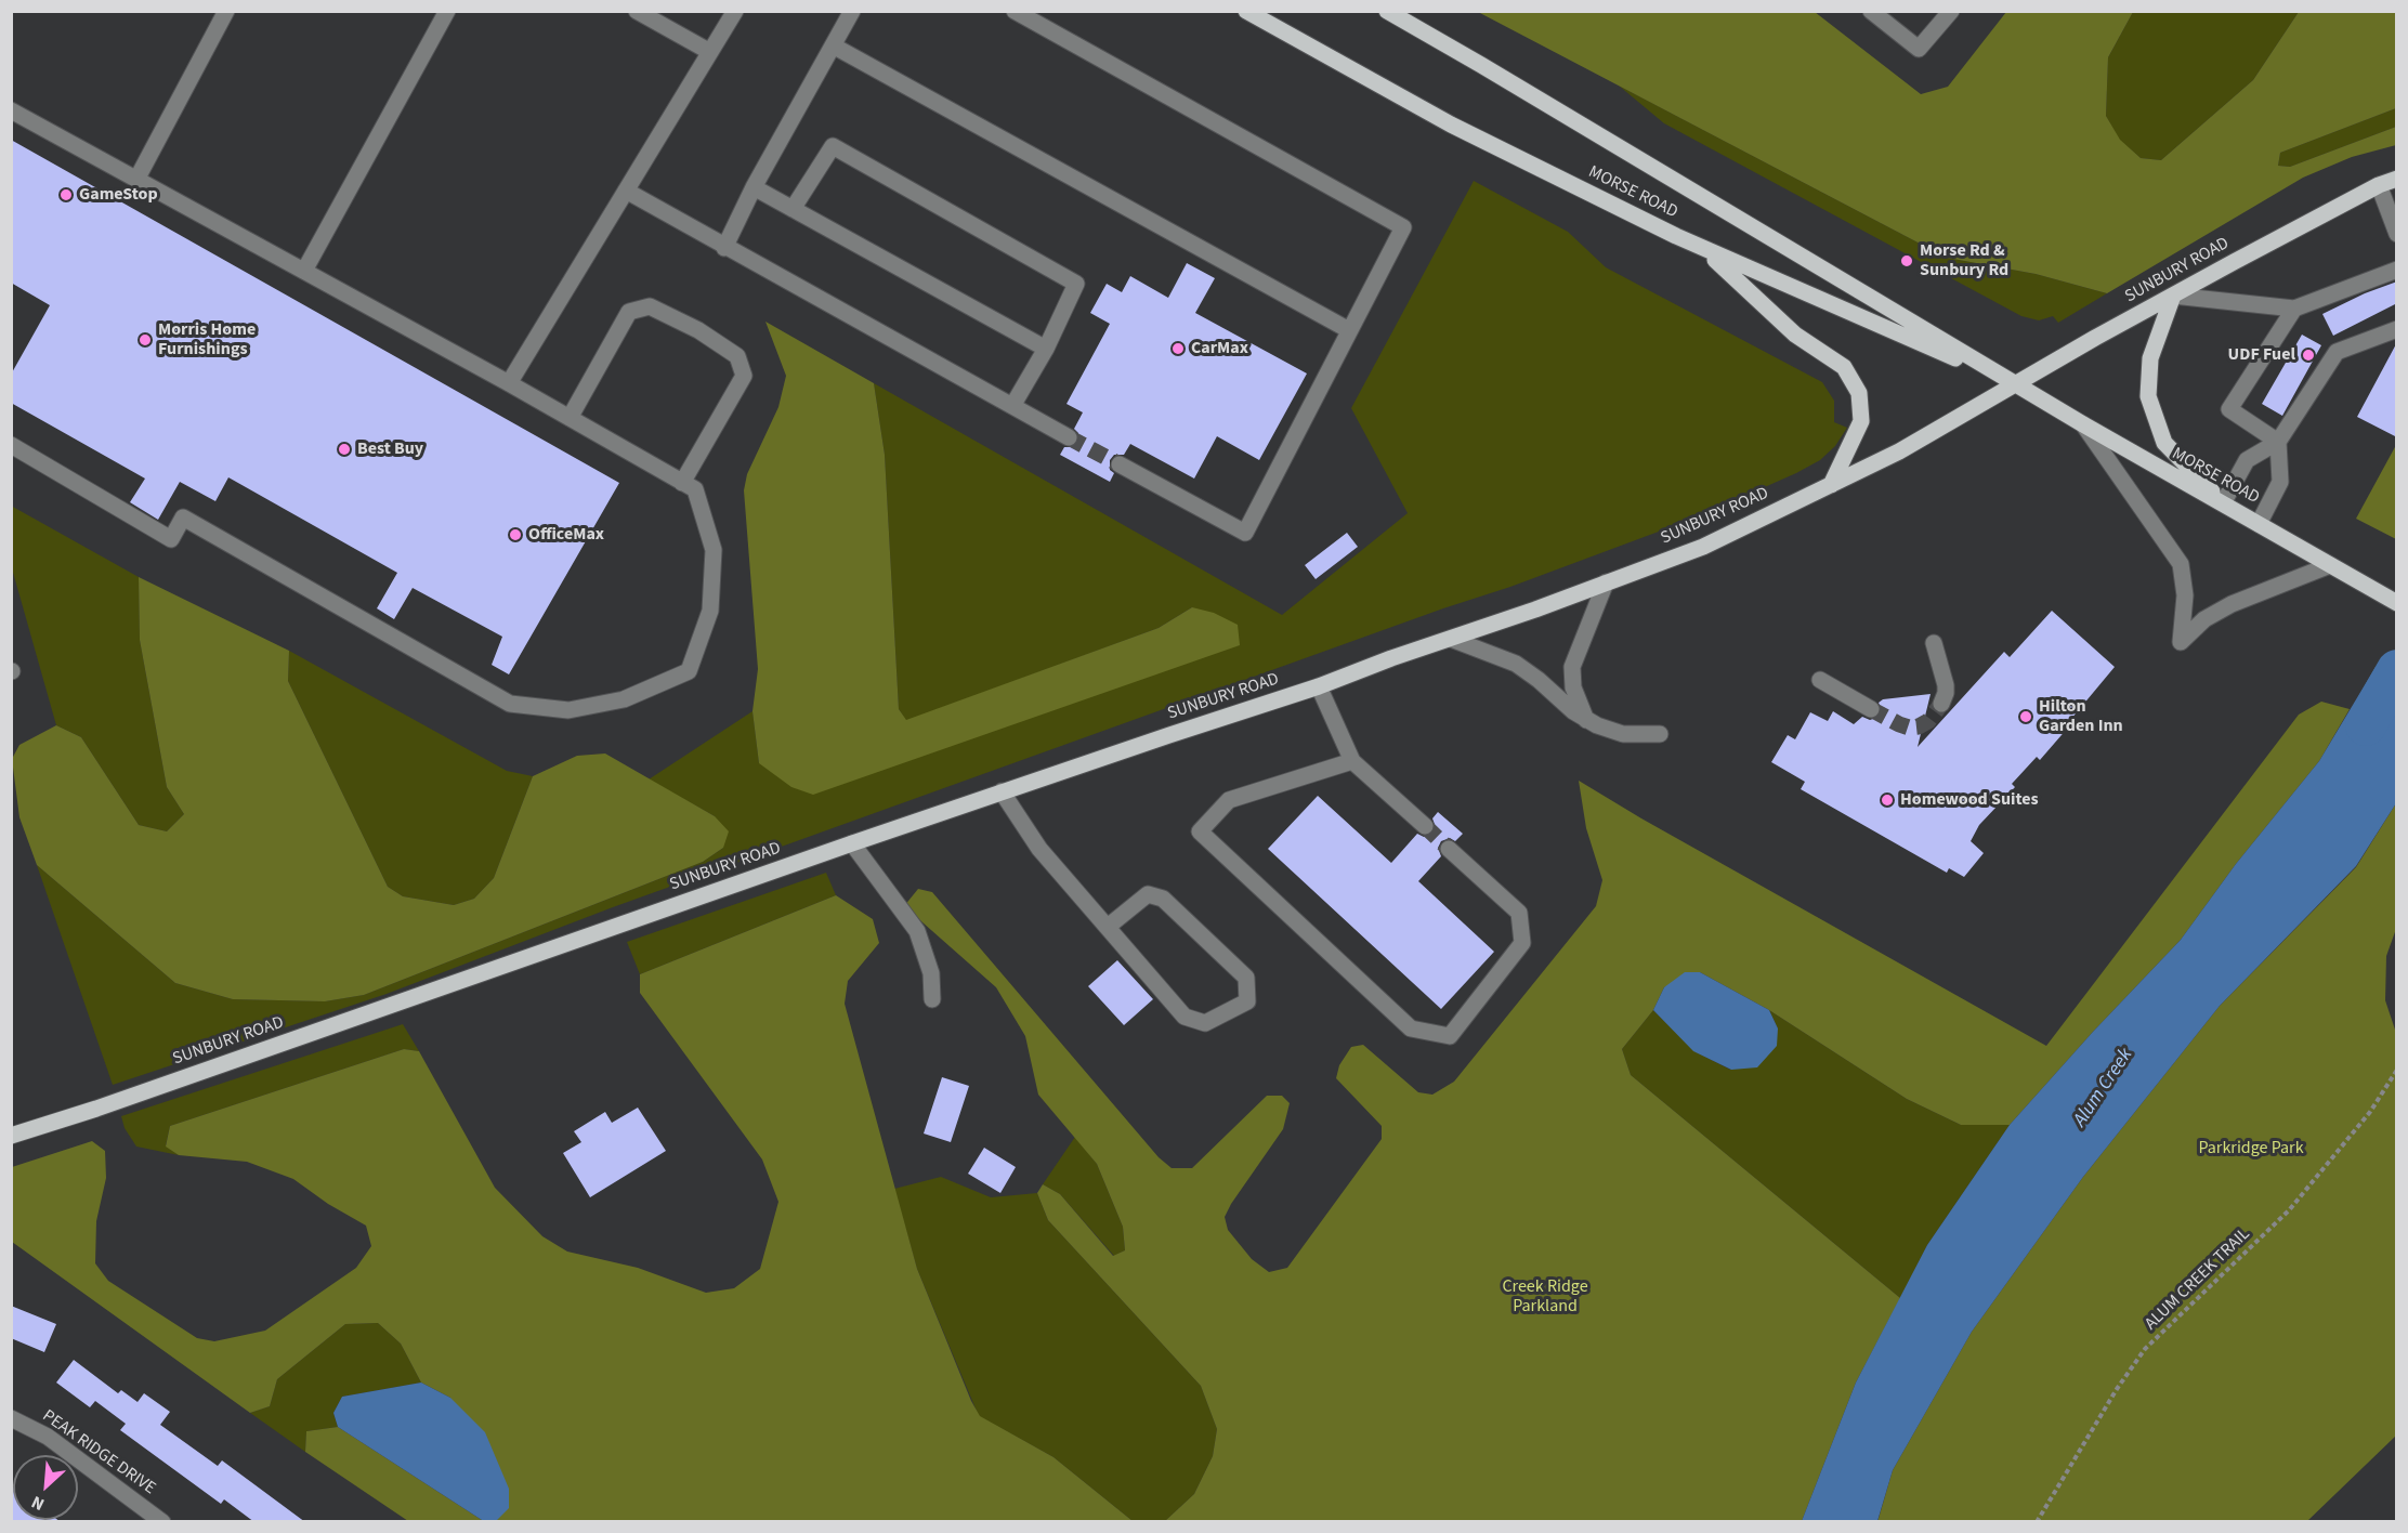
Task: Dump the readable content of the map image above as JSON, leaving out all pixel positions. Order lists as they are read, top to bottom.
{
  "streets": {
    "main road": ["MORSE ROAD", "SUNBURY ROAD"],
    "street": ["PEAK RIDGE DRIVE"],
    "path": ["ALUM CREEK TRAIL"]
  },
  "crossings": [
    ["MORSE ROAD", "SUNBURY ROAD"]
  ],
  "water": ["Alum Creek"],
  "parks": ["Parkridge Park", "Creek Ridge Parkland"],
  "places": [
    "GameStop",
    "Morse Rd & Sunbury Rd",
    "Morris Home Furnishings",
    "CarMax",
    "UDF Fuel",
    "Best Buy",
    "OfficeMax",
    "Hilton Garden Inn",
    "Homewood Suites"
  ],
  "north": "bottom left"
}
